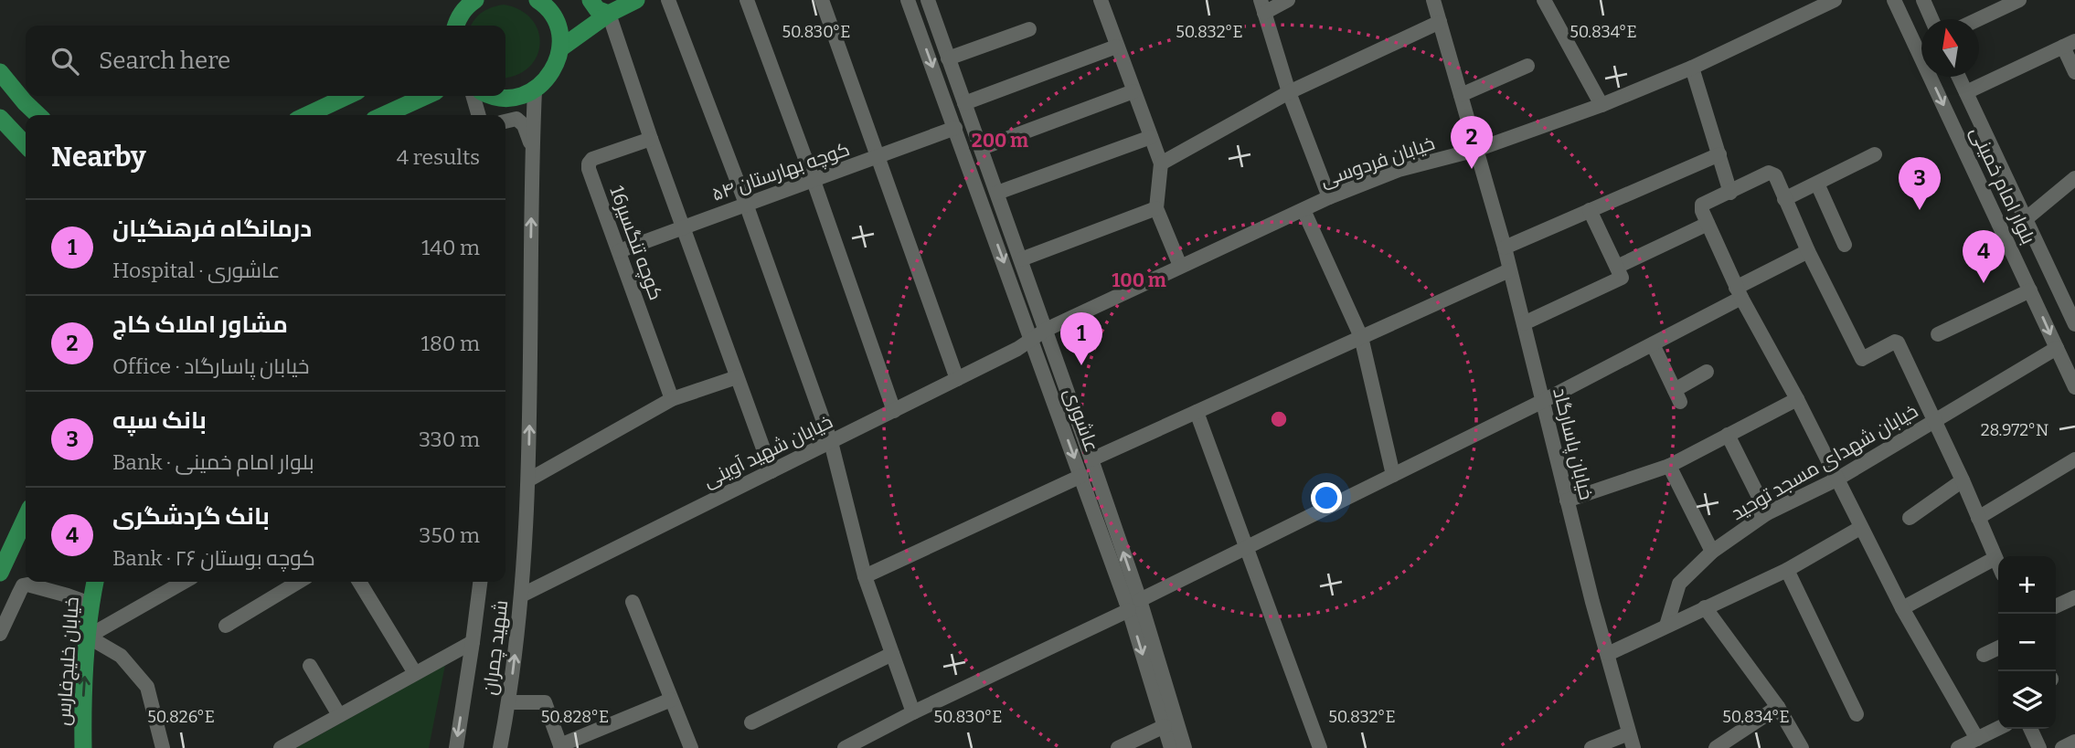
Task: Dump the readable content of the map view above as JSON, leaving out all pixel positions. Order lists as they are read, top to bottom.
{
  "streets": {
    "main road": ["خیابان خلیج‌فارس"],
    "street": [
      "خیابان فردوسی",
      "کوچه بهارستان ۵۴",
      "بلوار امام خمینی",
      "کوچه تنگسیر16",
      "عاشوری",
      "خیابان پاسارگاد",
      "خیابان شهید آوینی",
      "خیابان شهدای مسجد توحید",
      "شهید چمران"
    ]
  },
  "crossings": [
    ["خیابان فردوسی", "عاشوری"],
    ["خیابان فردوسی", "خیابان پاسارگاد"],
    ["خیابان فردوسی", "خیابان شهید آوینی"],
    ["کوچه بهارستان ۵۴", "کوچه تنگسیر16"],
    ["کوچه بهارستان ۵۴", "عاشوری"],
    ["بلوار امام خمینی", "خیابان شهدای مسجد توحید"],
    ["عاشوری", "خیابان شهید آوینی"],
    ["خیابان شهید آوینی", "شهید چمران"]
  ],
  "one_way": ["خیابان خلیج‌فارس"],
  "north": "top",
  "page": {
    "search": "Search here",
    "heading": ["Nearby", "4 results"],
    "pins": [
      "2",
      "3",
      "4",
      "1"
    ],
    "list": [
      {
        "mark": "1",
        "name": "درمانگاه فرهنگیان",
        "note": "Hospital · عاشوری",
        "value": "140 m"
      },
      {
        "mark": "2",
        "name": "مشاور املاک کاج",
        "note": "Office · خیابان پاسارگاد",
        "value": "180 m"
      },
      {
        "mark": "3",
        "name": "بانک سپه",
        "note": "Bank · بلوار امام خمینی",
        "value": "330 m"
      },
      {
        "mark": "4",
        "name": "بانک گردشگری",
        "note": "Bank · کوچه بوستان ۲۶",
        "value": "350 m"
      }
    ],
    "map_buttons": ["+", "−"]
  },
  "coordinates": [
    "50.830°E",
    "50.832°E",
    "50.834°E",
    "28.972°N",
    "50.826°E",
    "50.828°E"
  ],
  "rings": ["200 m", "100 m"]
}
